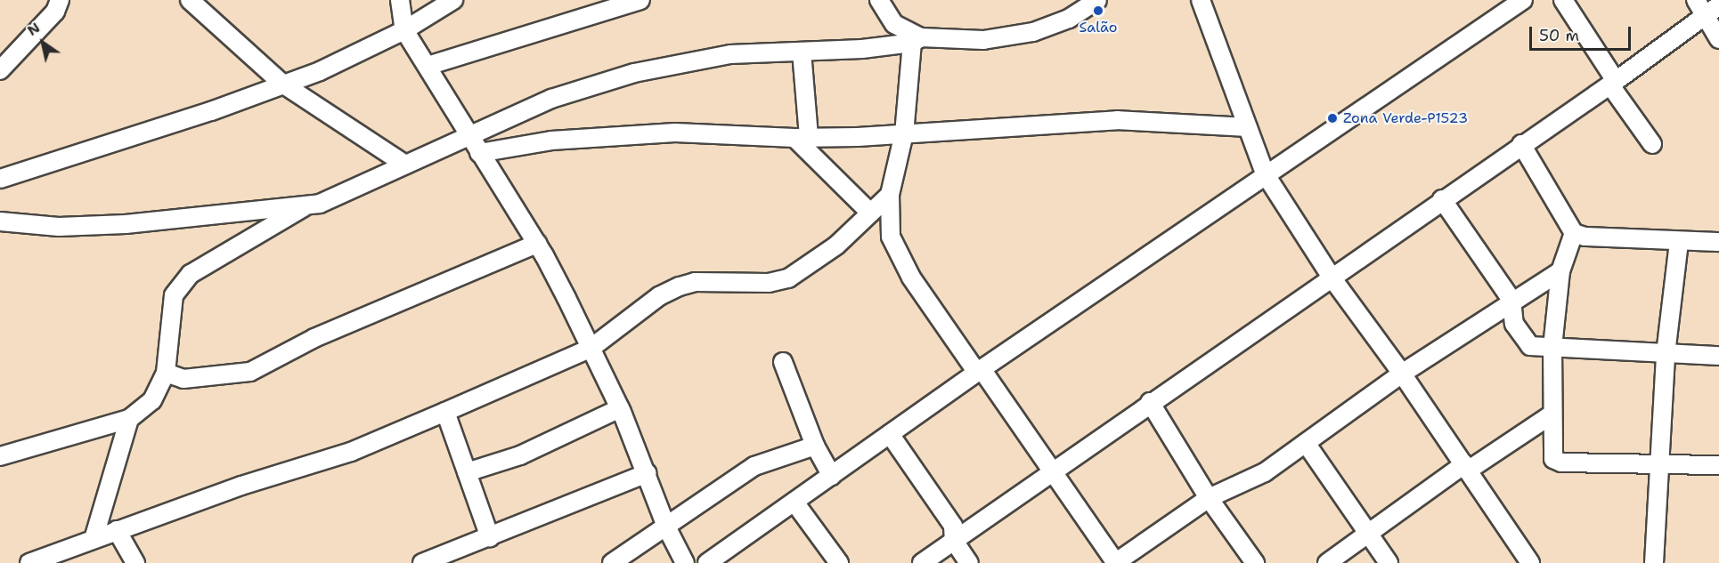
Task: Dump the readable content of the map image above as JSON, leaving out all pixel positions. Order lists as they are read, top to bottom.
{
  "places": ["Salão", "Zona Verde-P1523"],
  "scale_bar": "50 m",
  "north": "top left"
}
